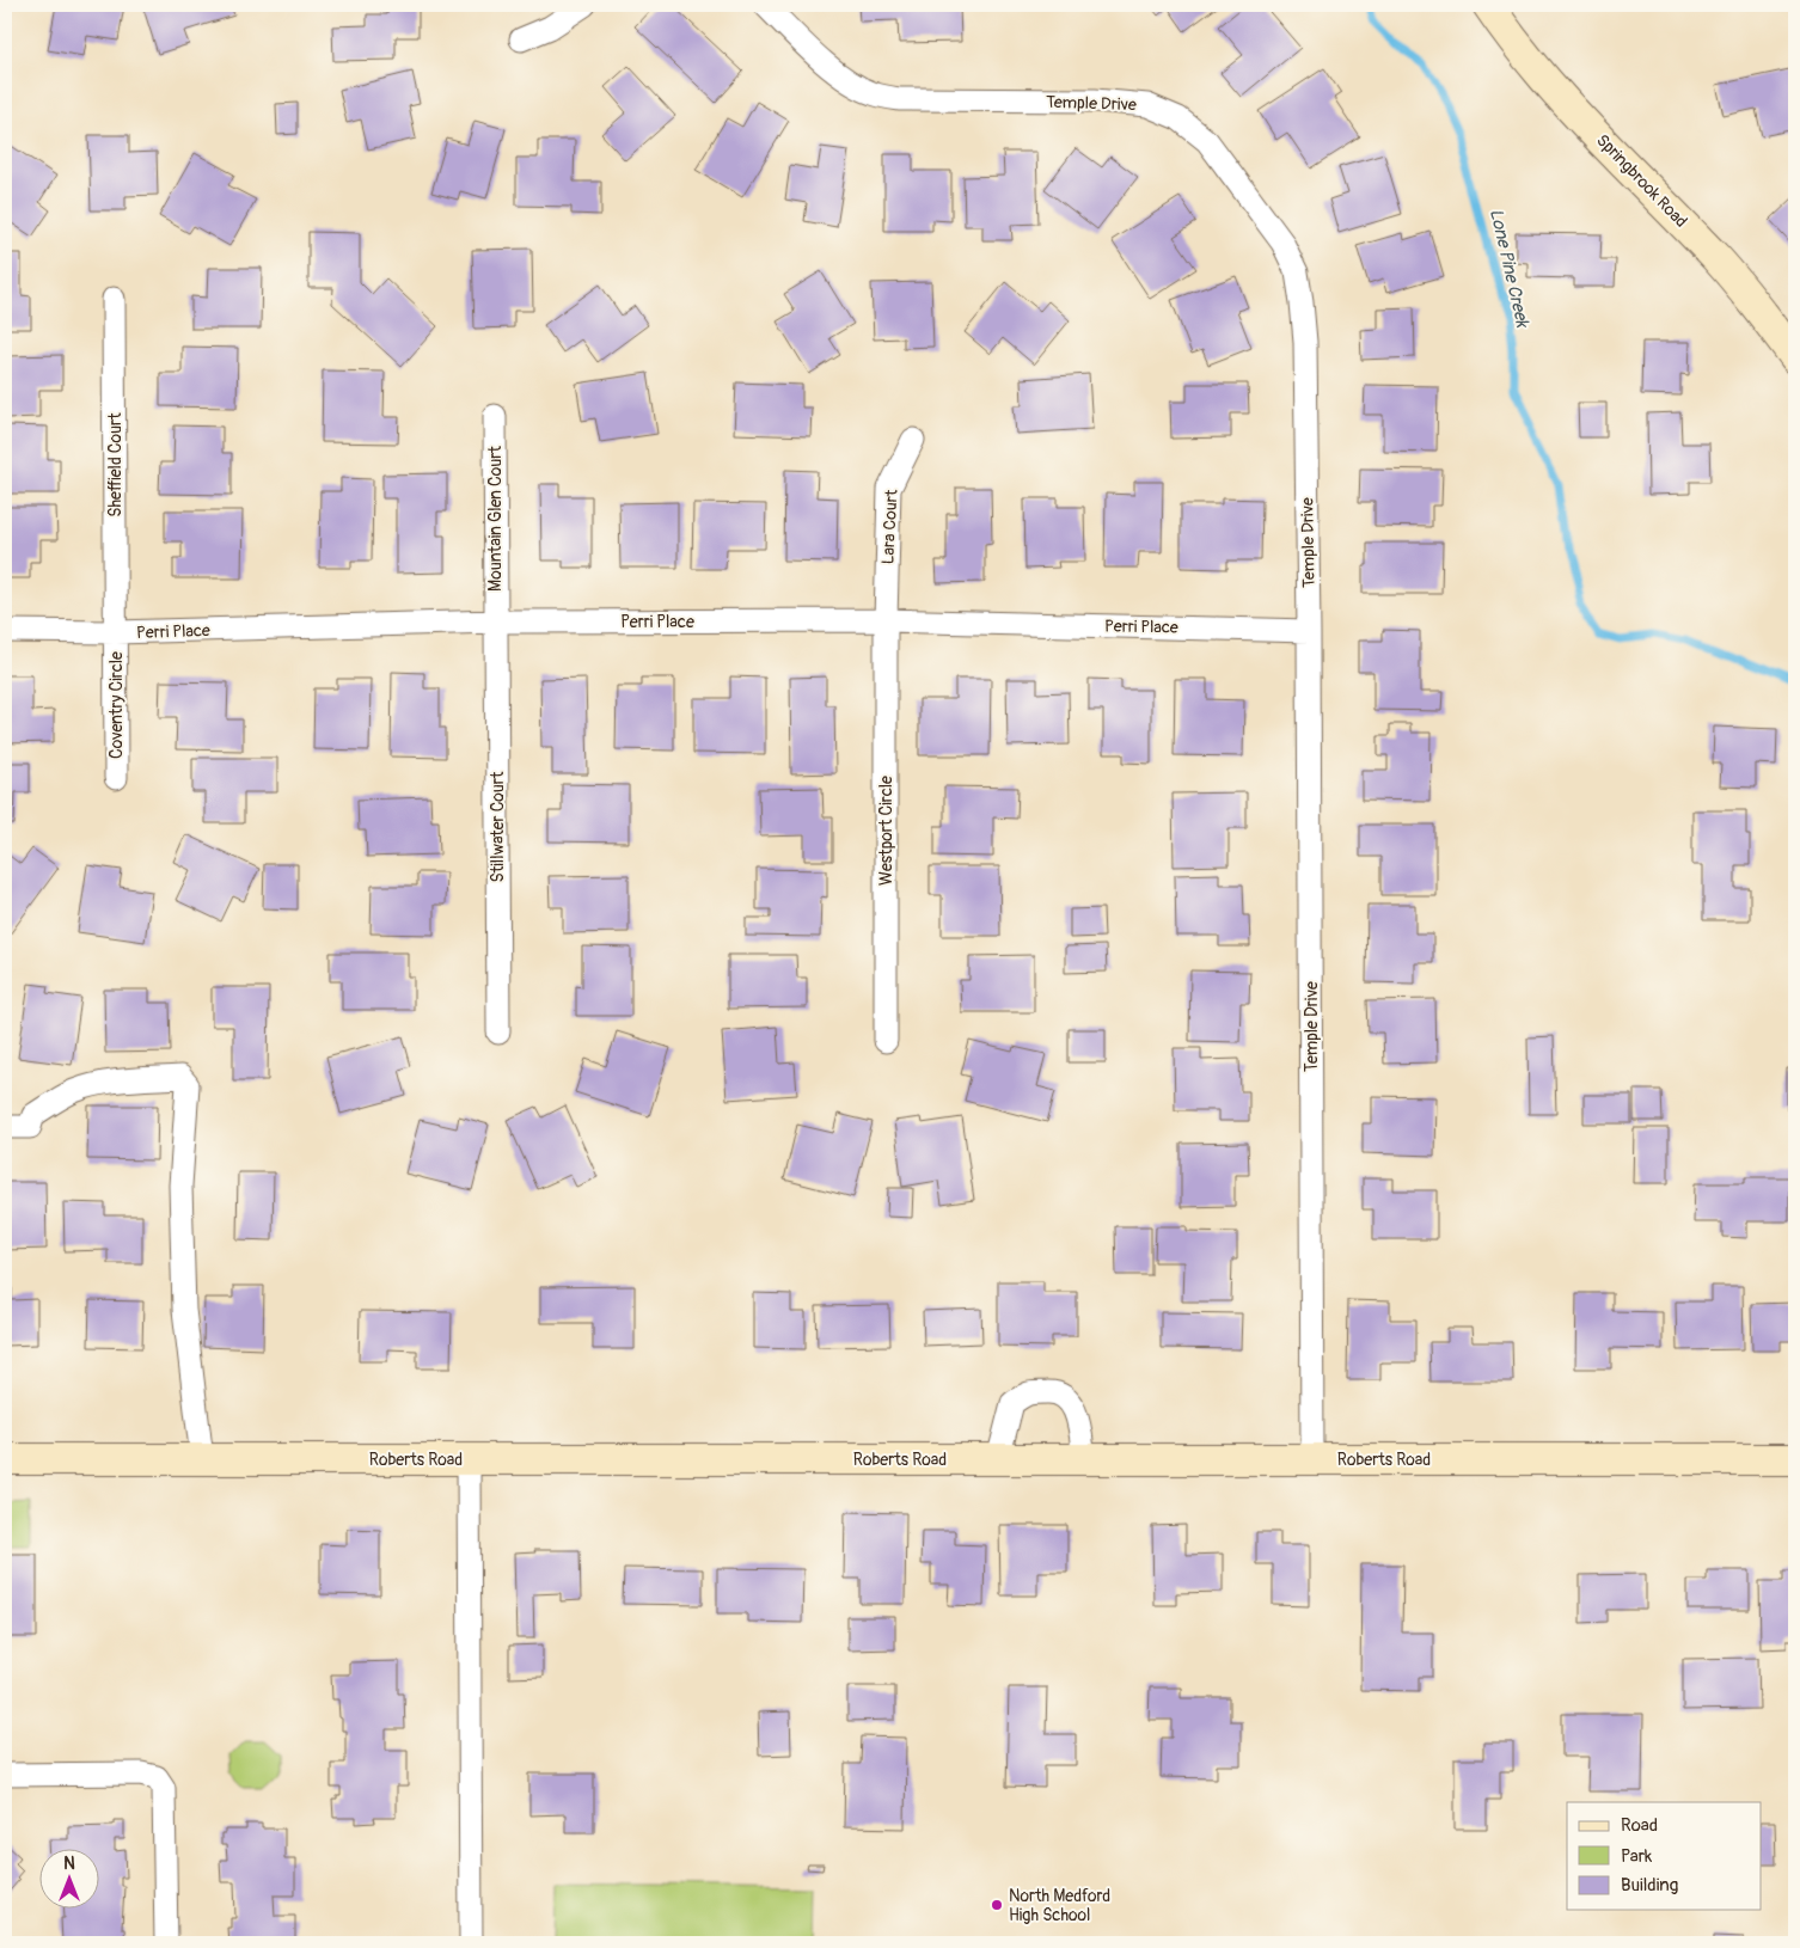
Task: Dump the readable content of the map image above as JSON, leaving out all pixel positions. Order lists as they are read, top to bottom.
{
  "streets": {
    "street": [
      "Temple Drive",
      "Springbrook Road",
      "Sheffield Court",
      "Mountain Glen Court",
      "Lara Court",
      "Perri Place",
      "Coventry Circle",
      "Stillwater Court",
      "Westport Circle",
      "Roberts Road"
    ]
  },
  "crossings": [
    ["Temple Drive", "Perri Place"],
    ["Temple Drive", "Roberts Road"],
    ["Sheffield Court", "Perri Place"],
    ["Sheffield Court", "Coventry Circle"],
    ["Mountain Glen Court", "Perri Place"],
    ["Mountain Glen Court", "Stillwater Court"],
    ["Lara Court", "Perri Place"],
    ["Lara Court", "Westport Circle"],
    ["Perri Place", "Coventry Circle"],
    ["Perri Place", "Stillwater Court"],
    ["Perri Place", "Westport Circle"]
  ],
  "water": ["Lone Pine Creek"],
  "places": ["North Medford High School"],
  "legend": ["Road", "Park", "Building"],
  "north": "top"
}
